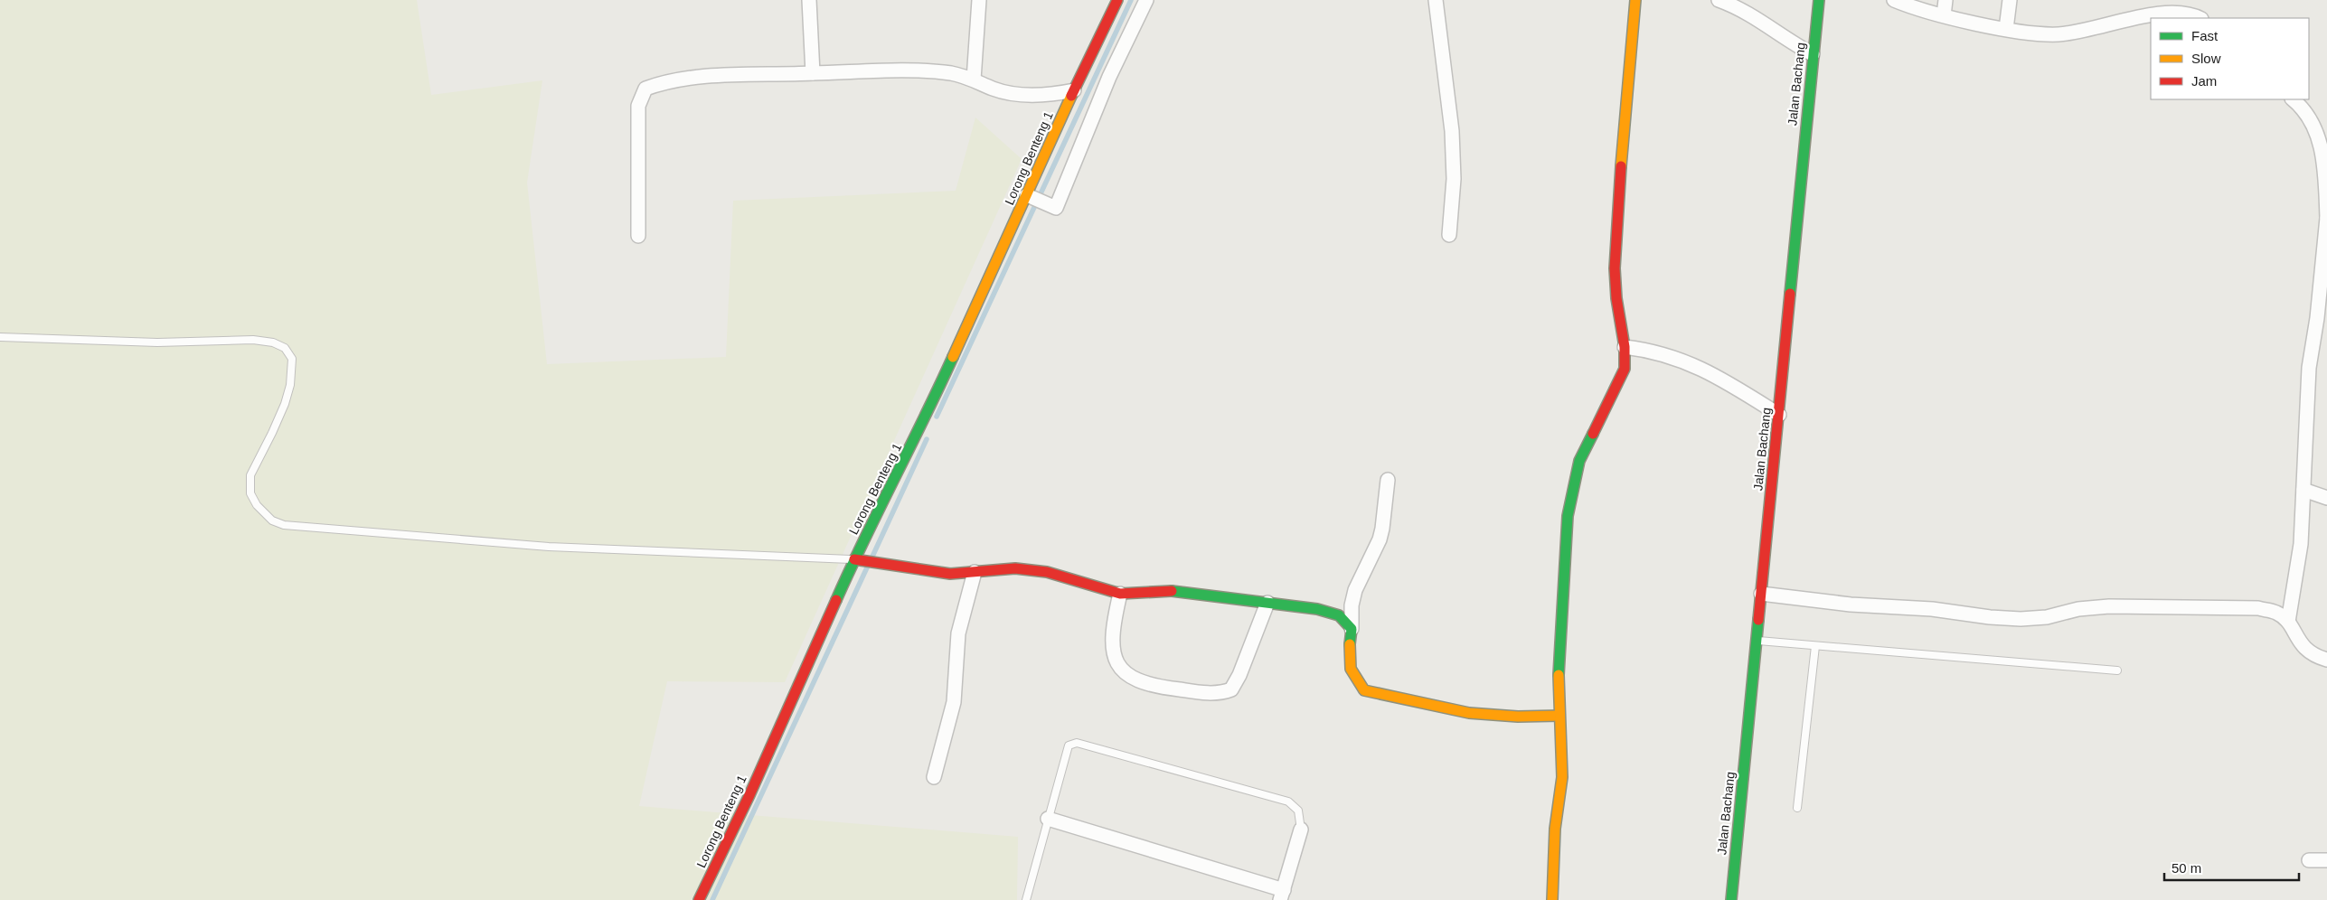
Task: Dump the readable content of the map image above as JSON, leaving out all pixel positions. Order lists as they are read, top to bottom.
{
  "streets": {
    "street": ["Jalan Bachang", "Lorong Benteng 1"]
  },
  "legend": ["Fast", "Slow", "Jam"],
  "scale_bar": "50 m"
}
